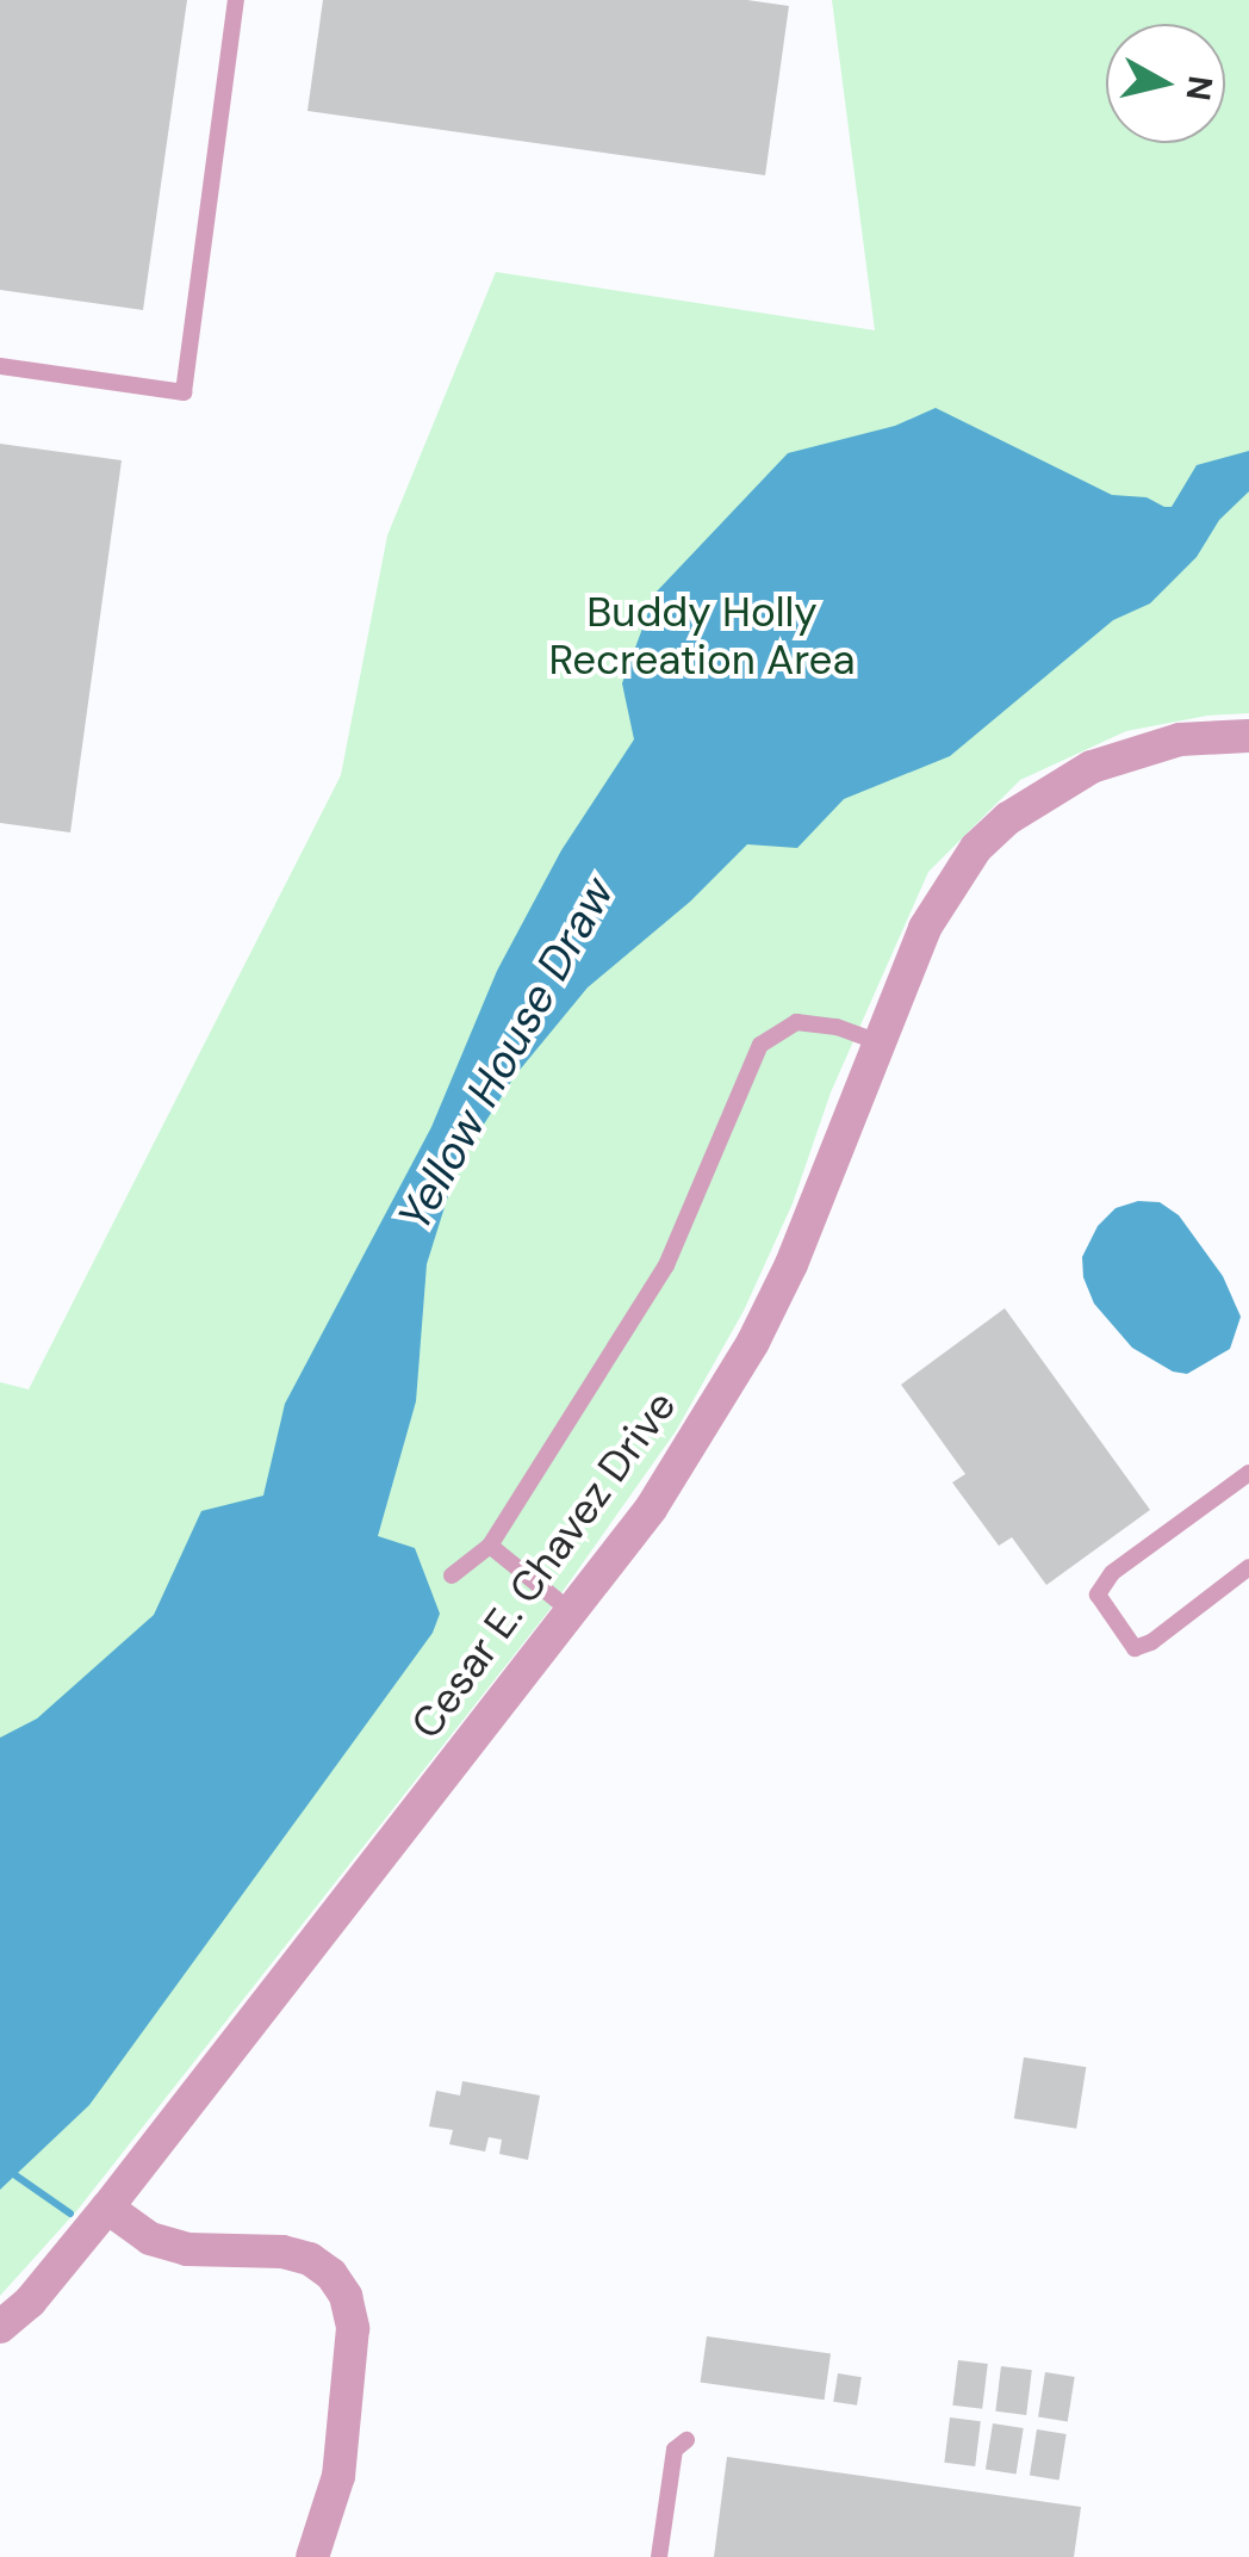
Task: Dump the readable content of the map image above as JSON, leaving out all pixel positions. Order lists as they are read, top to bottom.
{
  "streets": {
    "street": ["Cesar E. Chavez Drive"]
  },
  "water": ["Yellow House Draw"],
  "parks": ["Buddy Holly Recreation Area"],
  "north": "right"
}
